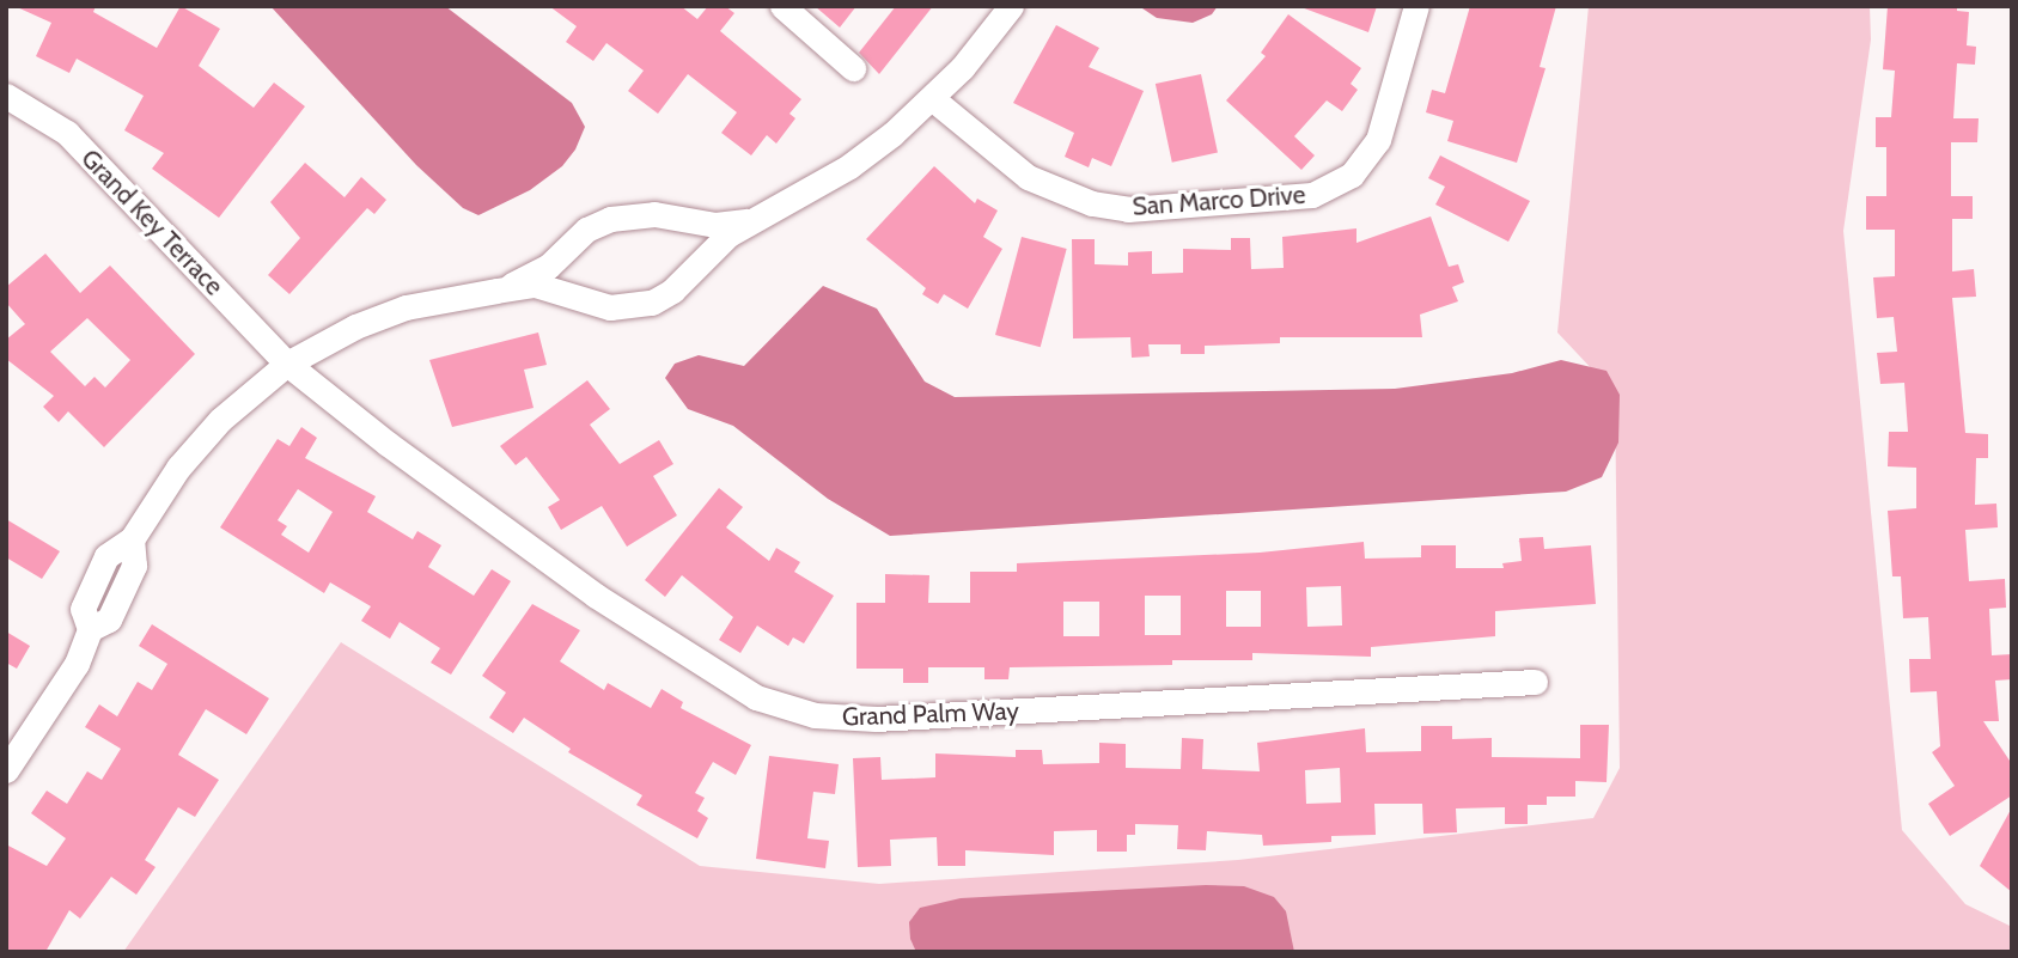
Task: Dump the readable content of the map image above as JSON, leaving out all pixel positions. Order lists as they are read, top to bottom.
{
  "streets": {
    "street": ["San Marco Drive", "Grand Key Terrace", "Grand Palm Way"]
  },
  "crossings": [
    ["Grand Key Terrace", "Grand Palm Way"]
  ]
}
